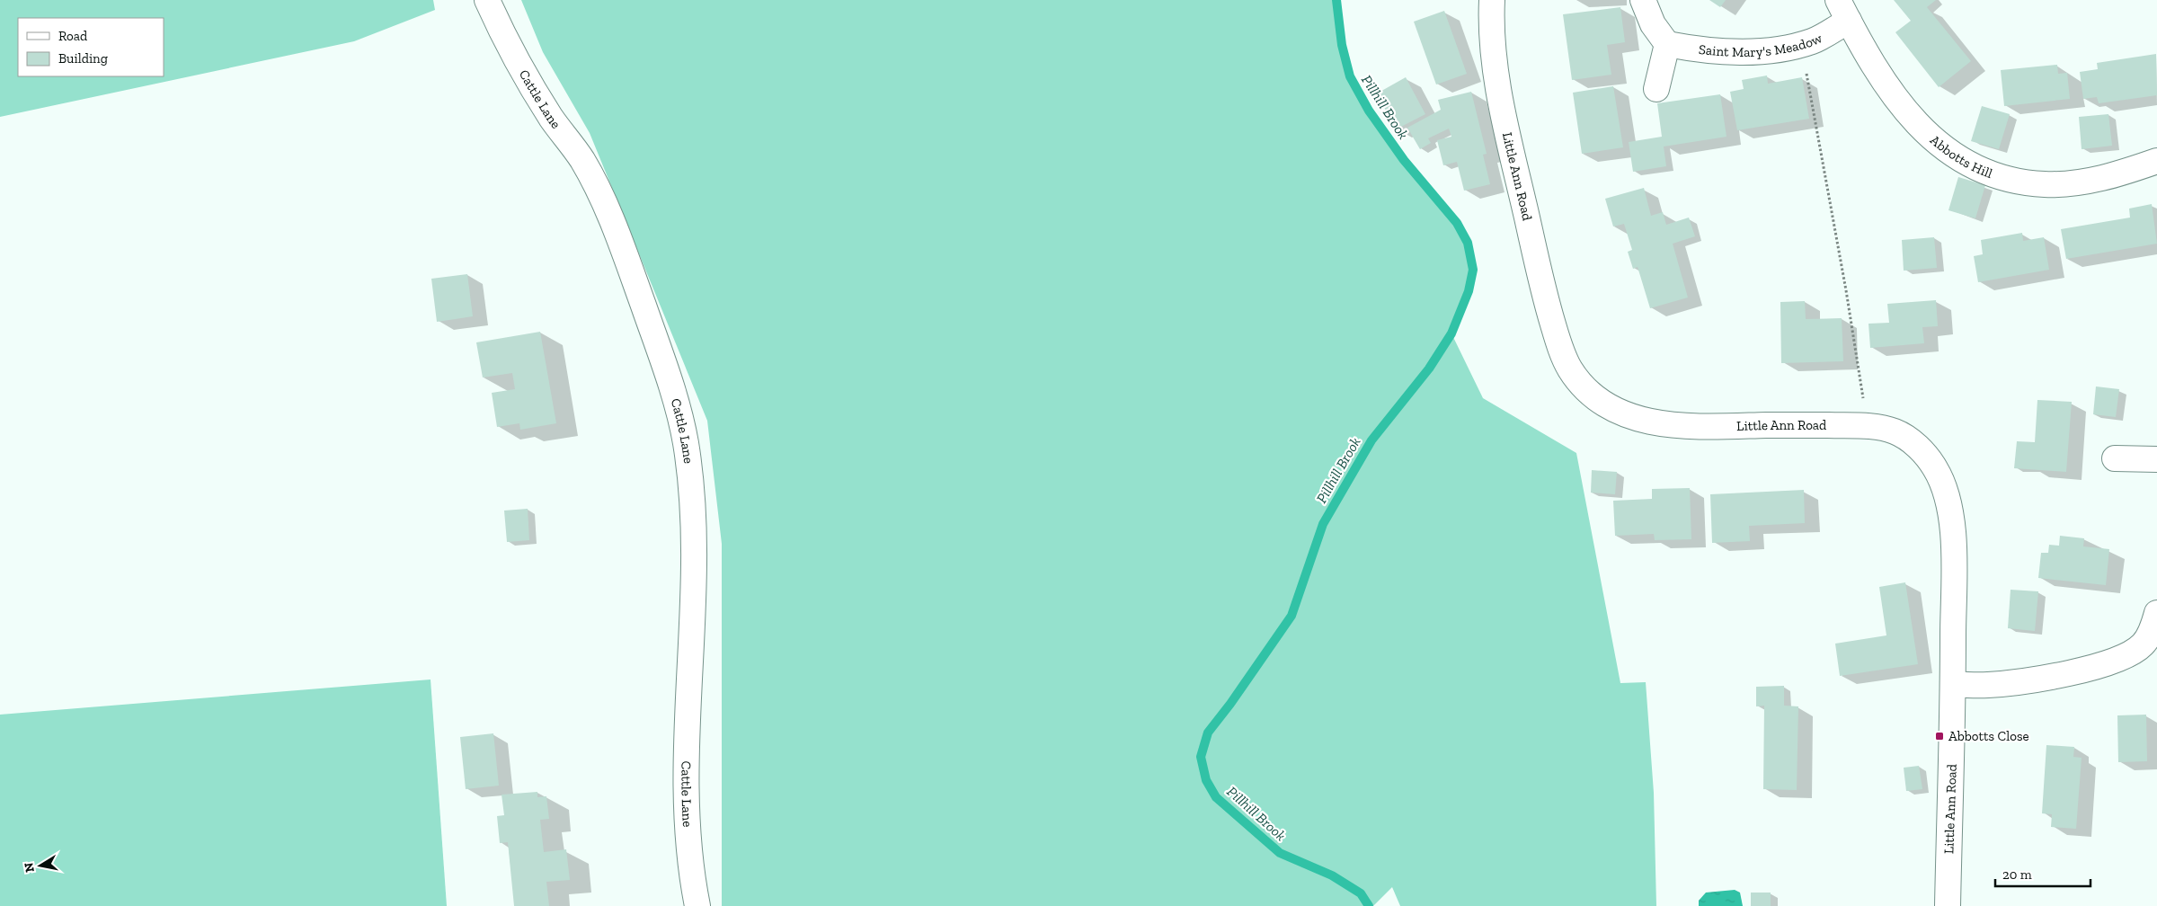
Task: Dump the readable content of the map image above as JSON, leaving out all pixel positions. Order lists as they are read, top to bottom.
{
  "streets": {
    "street": [
      "Saint Mary's Meadow",
      "Cattle Lane",
      "Abbotts Hill",
      "Little Ann Road"
    ]
  },
  "crossings": [
    ["Saint Mary's Meadow", "Abbotts Hill"]
  ],
  "water": ["Pillhill Brook"],
  "places": {
    "transit": ["Abbotts Close"]
  },
  "legend": ["Road", "Building"],
  "scale_bar": "20 m",
  "north": "left"
}
